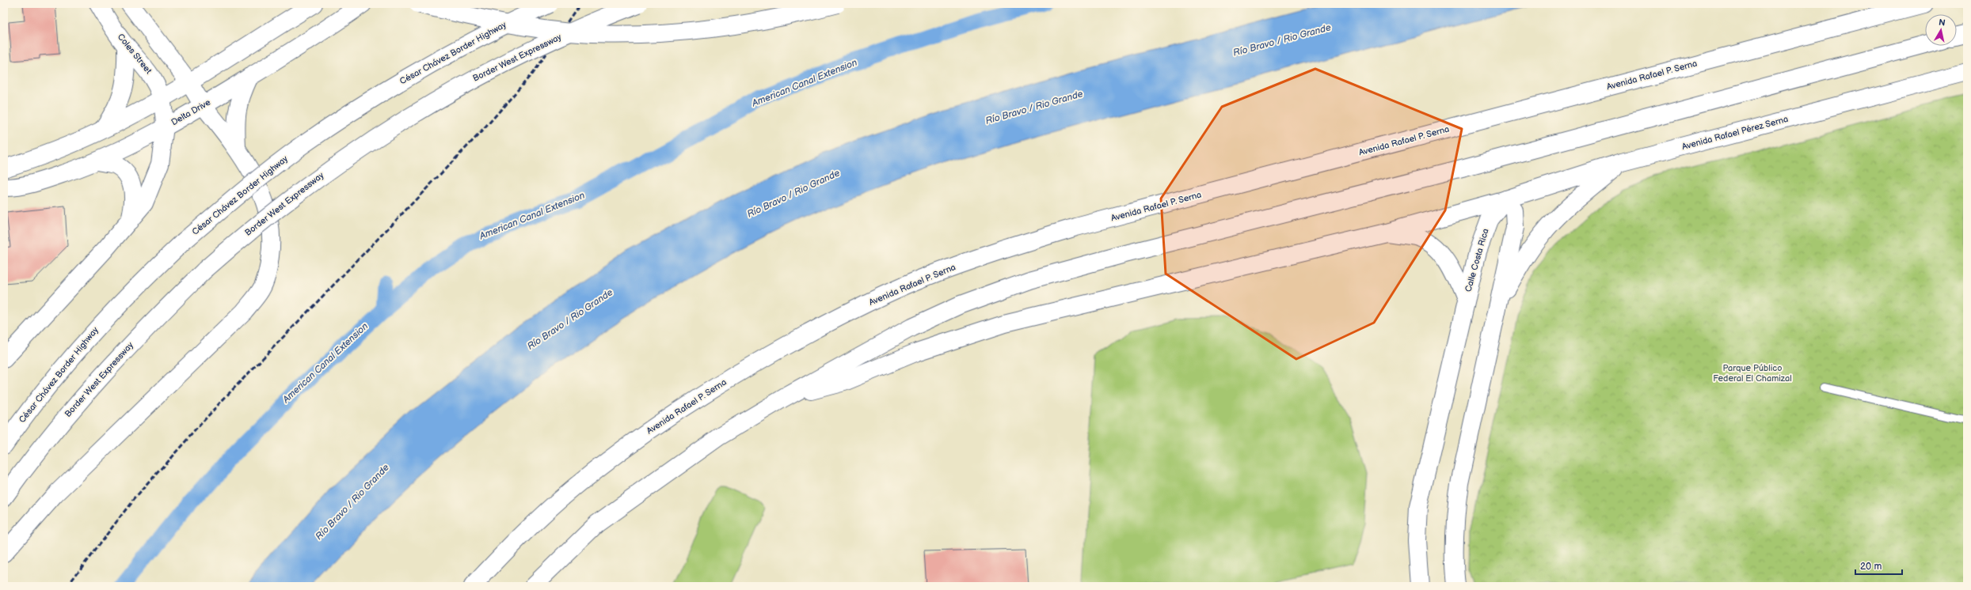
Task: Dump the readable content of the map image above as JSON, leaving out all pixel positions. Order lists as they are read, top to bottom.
{
  "streets": {
    "main road": [
      "César Chávez Border Highway",
      "Coles Street",
      "Border West Expressway",
      "Avenida Rafael P. Serna",
      "Delta Drive",
      "Avenida Rafael Pérez Serna",
      "Calle Costa Rica"
    ]
  },
  "crossings": [
    ["Coles Street", "Delta Drive"],
    ["Avenida Rafael Pérez Serna", "Calle Costa Rica"]
  ],
  "water": ["Río Bravo / Rio Grande", "American Canal Extension"],
  "parks": ["Parque Público Federal El Chamizal"],
  "scale_bar": "20 m",
  "north": "top"
}
